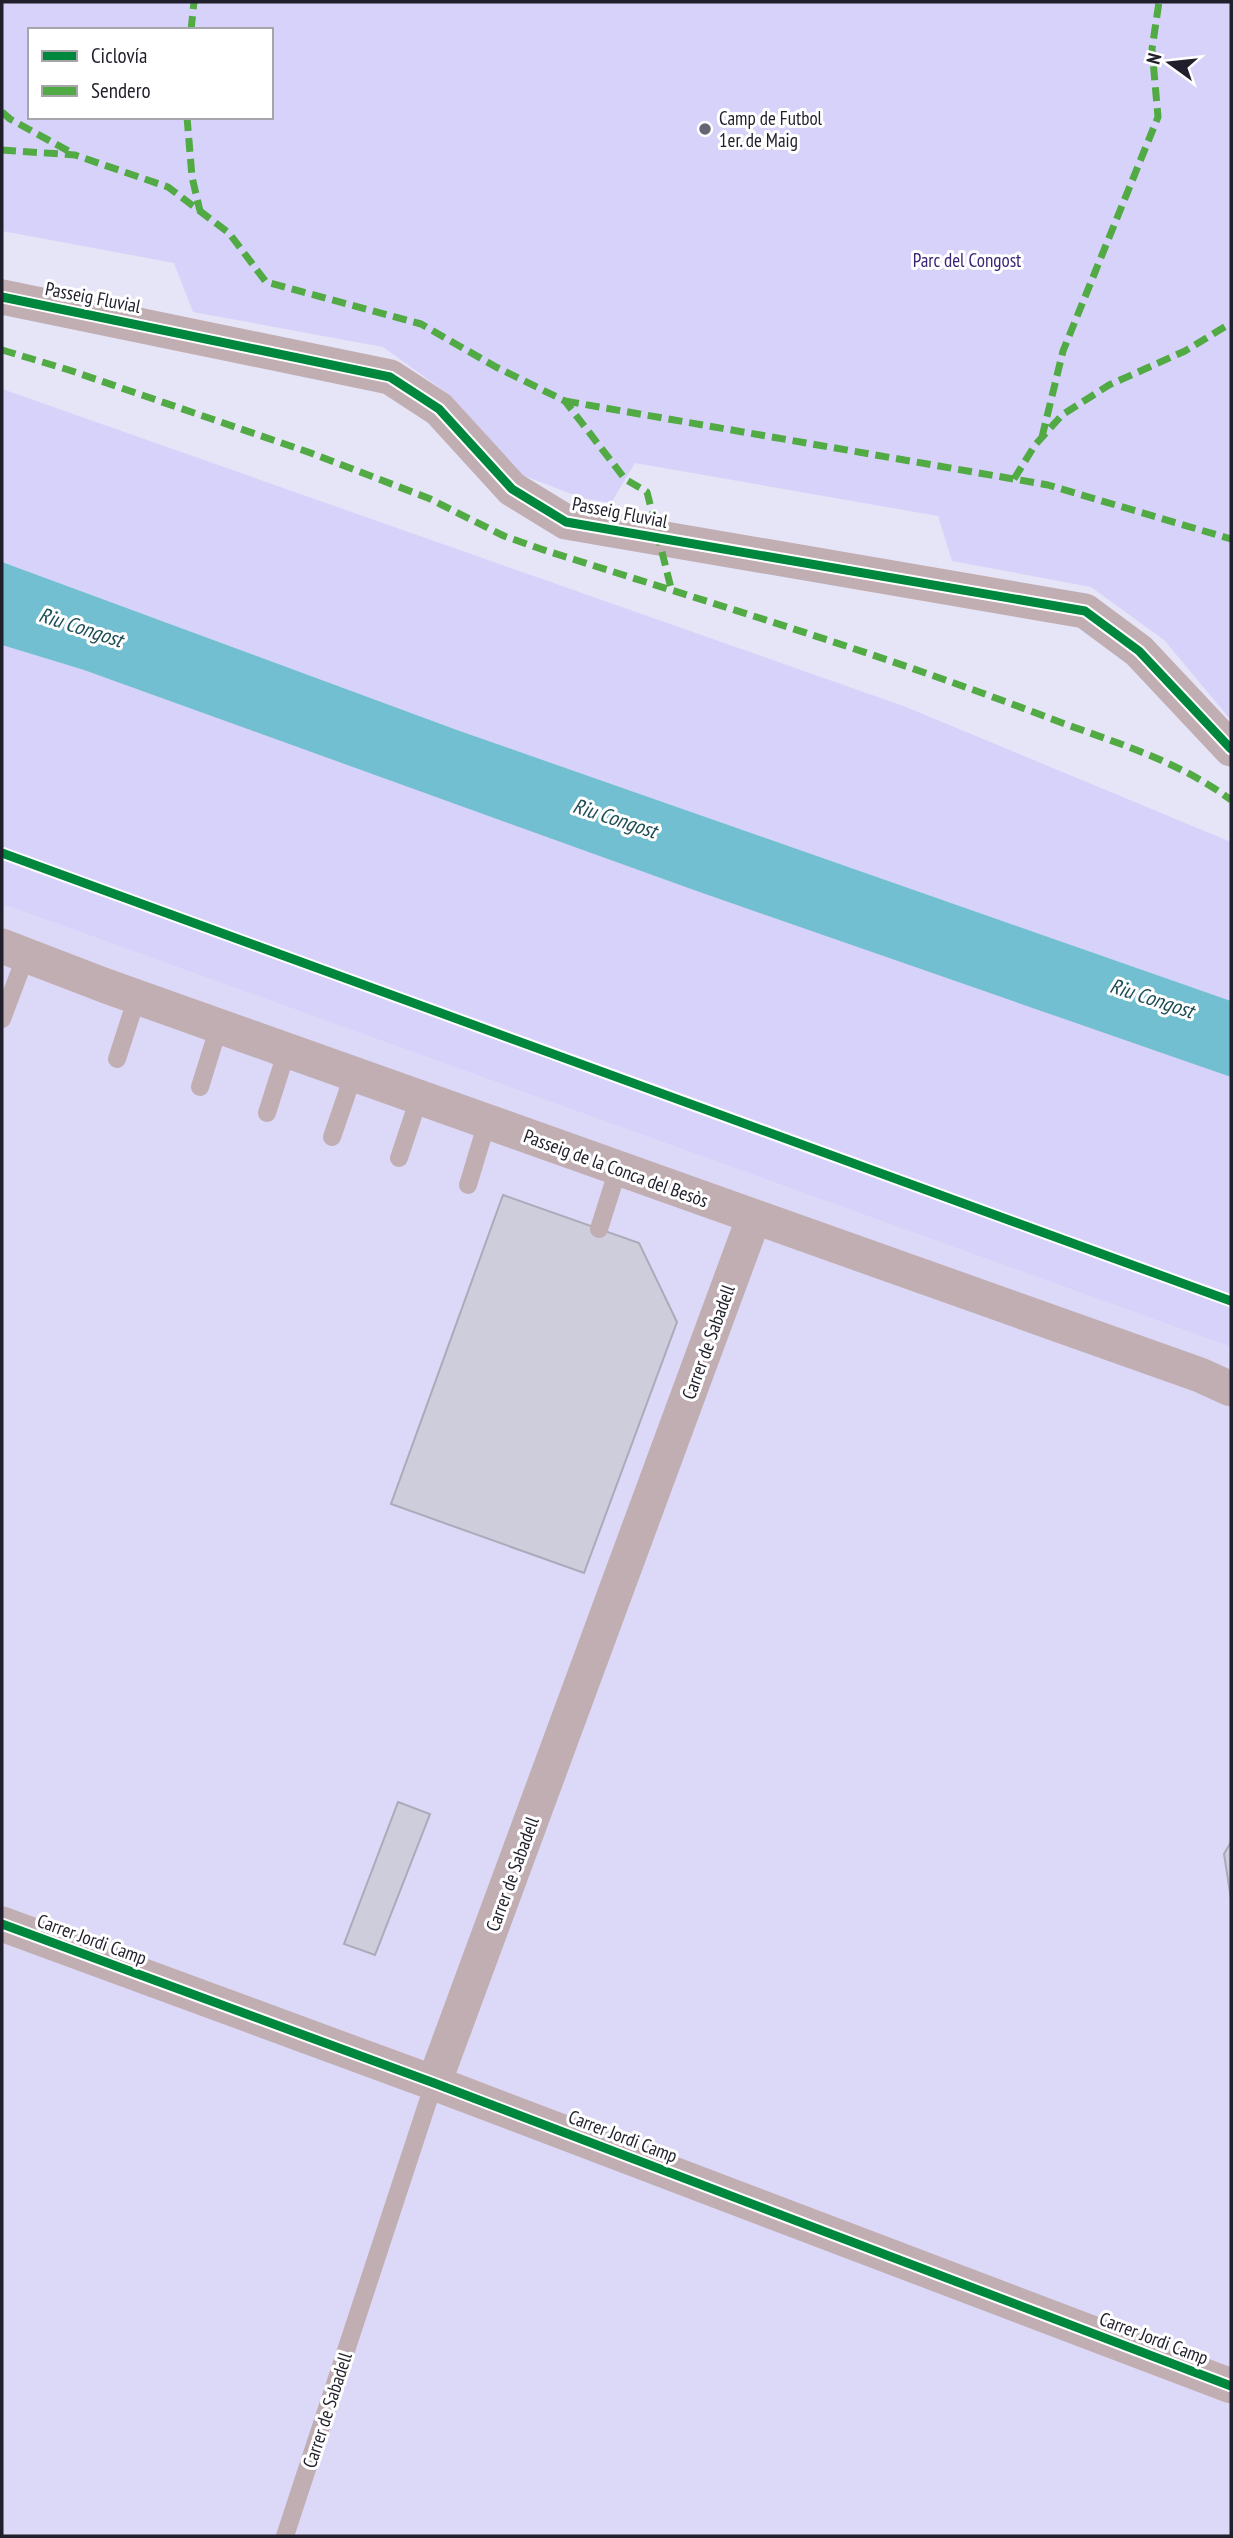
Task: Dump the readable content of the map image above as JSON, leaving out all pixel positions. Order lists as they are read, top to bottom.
{
  "streets": {
    "street": [
      "Passeig Fluvial",
      "Passeig de la Conca del Besòs",
      "Carrer de Sabadell",
      "Carrer Jordi Camp"
    ]
  },
  "crossings": [
    ["Passeig de la Conca del Besòs", "Carrer de Sabadell"],
    ["Carrer de Sabadell", "Carrer Jordi Camp"]
  ],
  "water": ["Riu Congost"],
  "parks": ["Parc del Congost"],
  "places": ["Camp de Futbol 1er. de Maig"],
  "legend": ["Ciclovía", "Sendero"],
  "north": "left"
}
